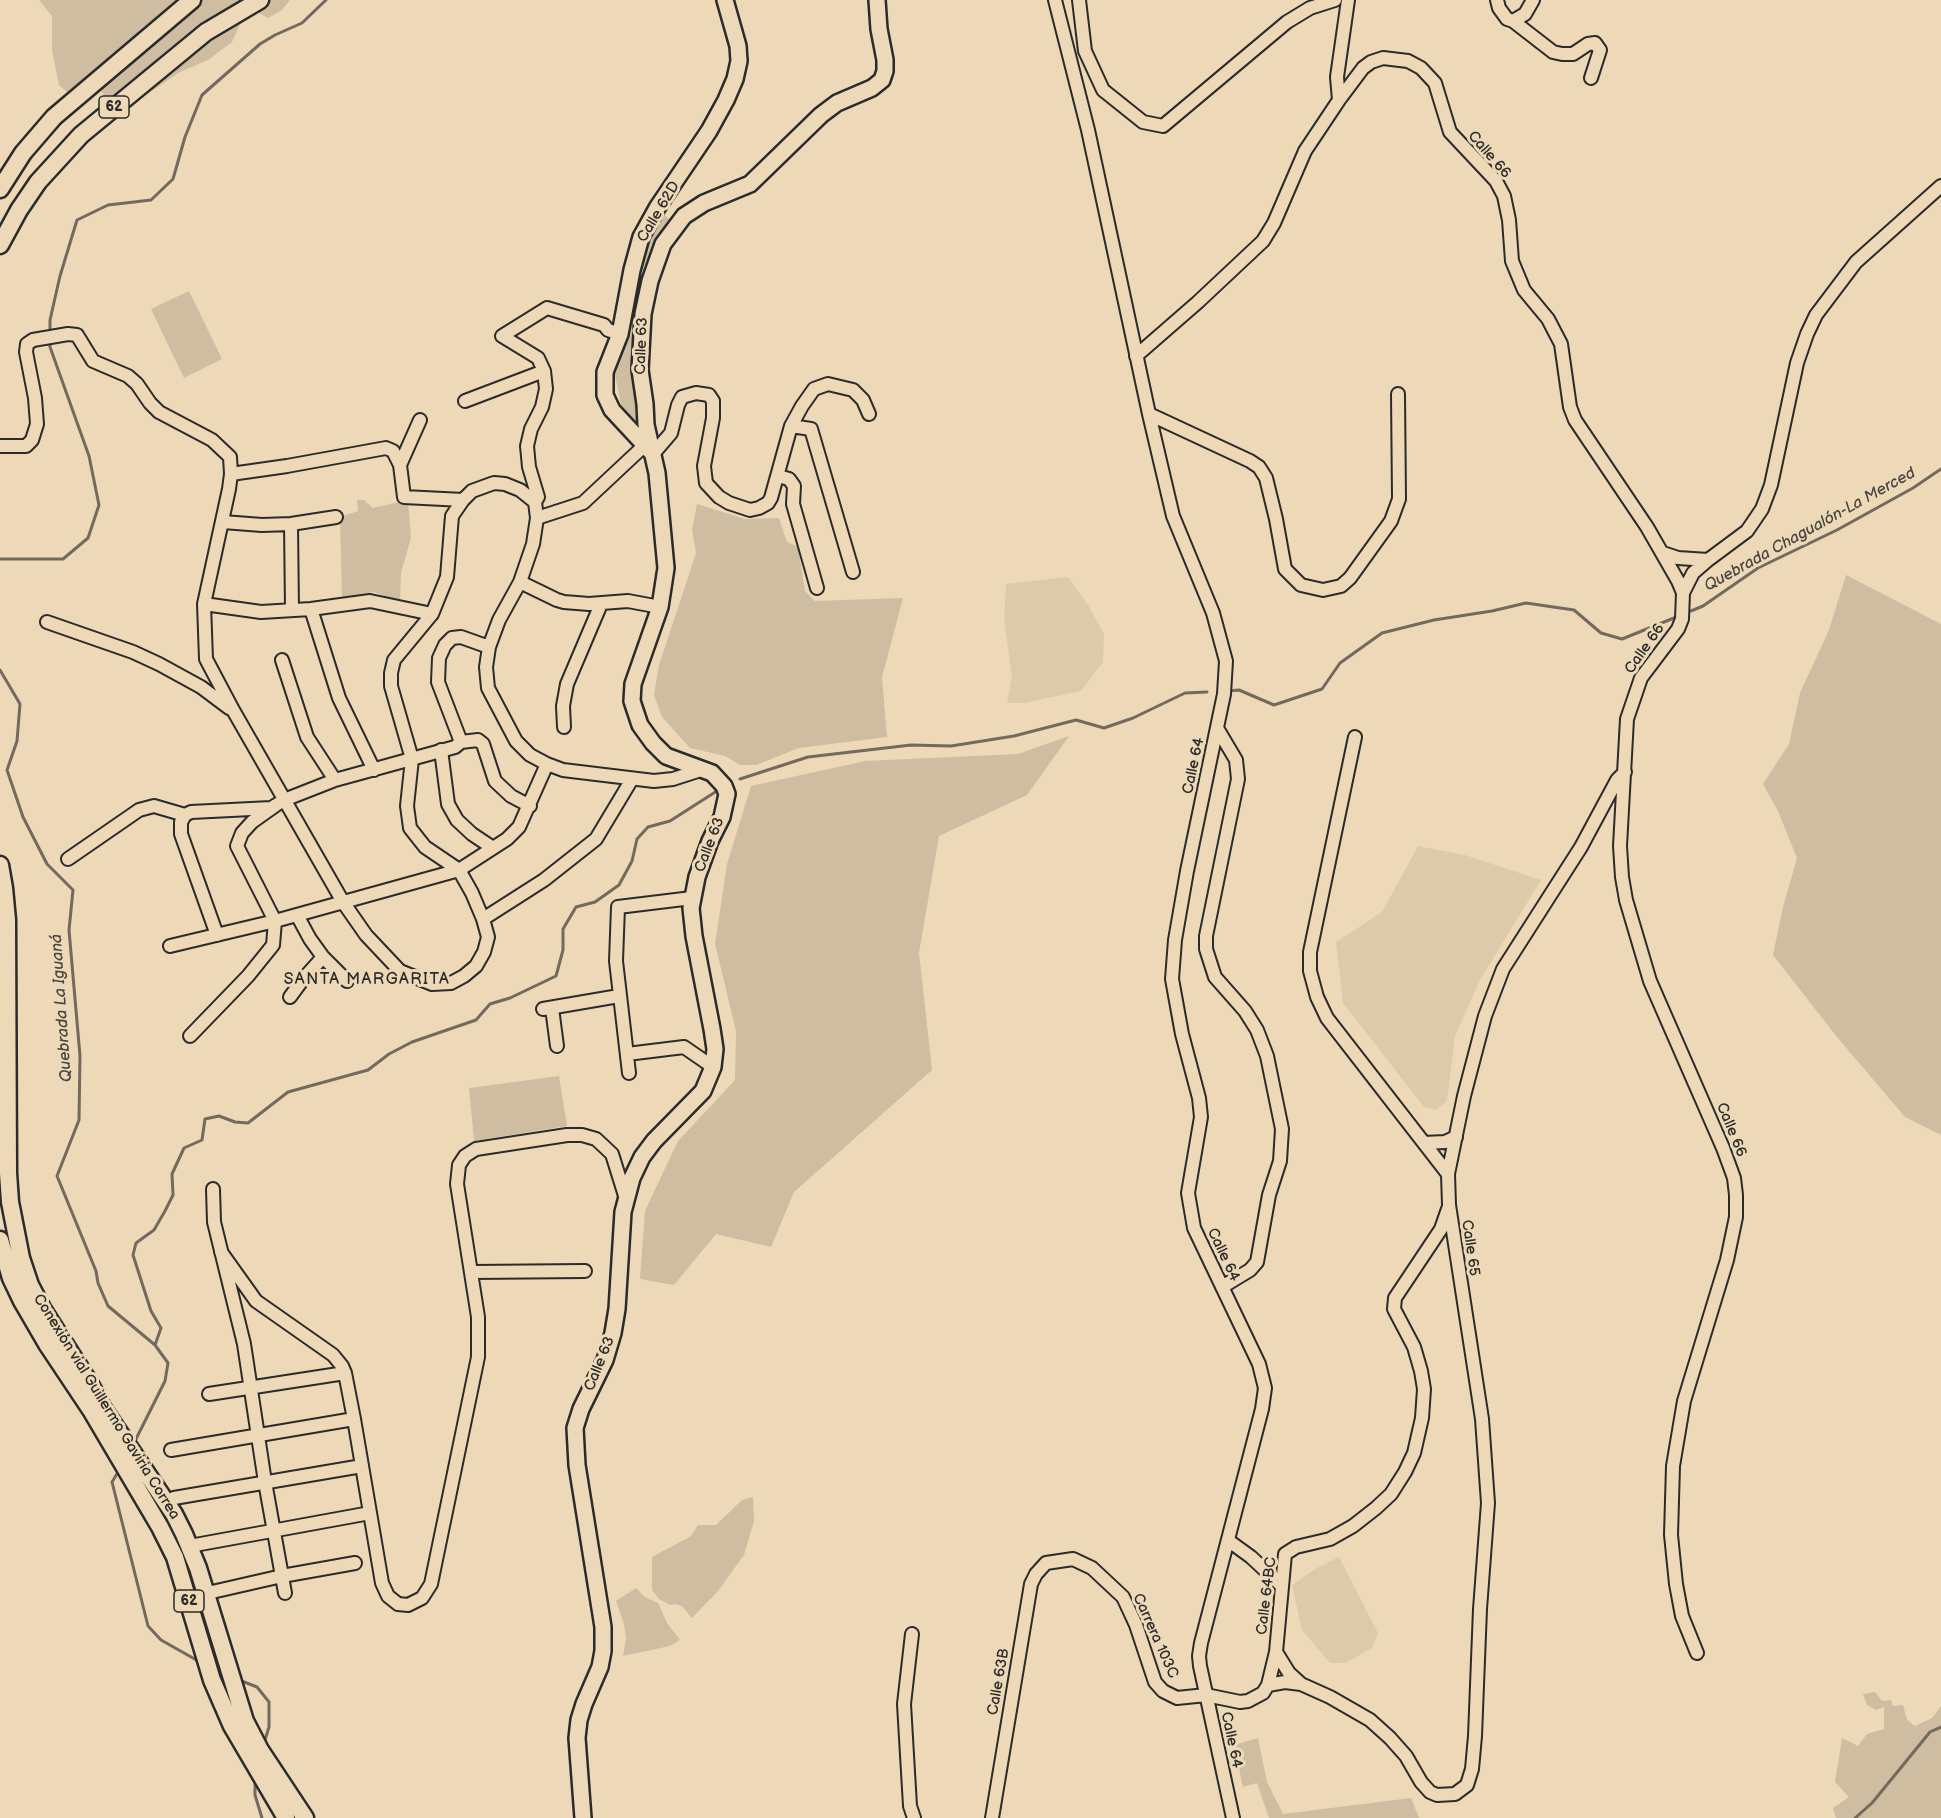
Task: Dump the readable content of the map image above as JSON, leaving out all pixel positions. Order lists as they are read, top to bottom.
{
  "streets": {
    "highway": ["62", "Conexión vial Guillermo Gaviria Correa"],
    "main road": ["Calle 62D", "Calle 63"],
    "street": [
      "Calle 66",
      "Calle 64",
      "Calle 65",
      "Calle 64BC",
      "Carrera 103C",
      "Calle 63B"
    ]
  },
  "crossings": [
    ["Calle 66", "Calle 64"],
    ["Calle 66", "Calle 65"],
    ["Calle 62D", "Calle 63"],
    ["Calle 64", "Carrera 103C"],
    ["Calle 65", "Calle 64BC"],
    ["Calle 64BC", "Carrera 103C"],
    ["Carrera 103C", "Calle 63B"]
  ],
  "districts": ["SANTA MARGARITA"],
  "water": ["Quebrada Chagualón-La Merced", "Quebrada La Iguaná"]
}
